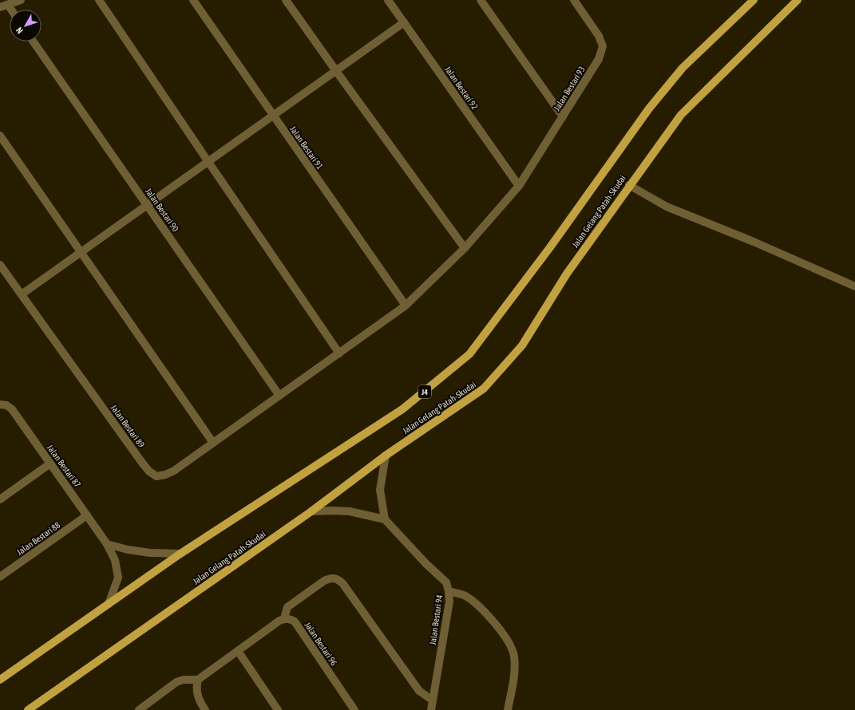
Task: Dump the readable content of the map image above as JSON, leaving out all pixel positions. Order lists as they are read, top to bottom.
{
  "streets": {
    "main road": ["Jalan Gelang Patah-Skudai", "J4"],
    "street": [
      "Jalan Bestari 92",
      "Jalan Bestari 93",
      "Jalan Bestari 91",
      "Jalan Bestari 90",
      "Jalan Bestari 89",
      "Jalan Bestari 87",
      "Jalan Bestari 88",
      "Jalan Bestari 94",
      "Jalan Bestari 96"
    ]
  },
  "crossings": [
    ["Jalan Bestari 92", "Jalan Bestari 93"],
    ["Jalan Bestari 93", "Jalan Bestari 91"],
    ["Jalan Bestari 93", "Jalan Bestari 89"],
    ["Jalan Bestari 91", "Jalan Bestari 89"],
    ["Jalan Bestari 90", "Jalan Bestari 89"],
    ["J4", "Jalan Bestari 87"],
    ["Jalan Bestari 87", "Jalan Bestari 88"]
  ],
  "north": "bottom left"
}
